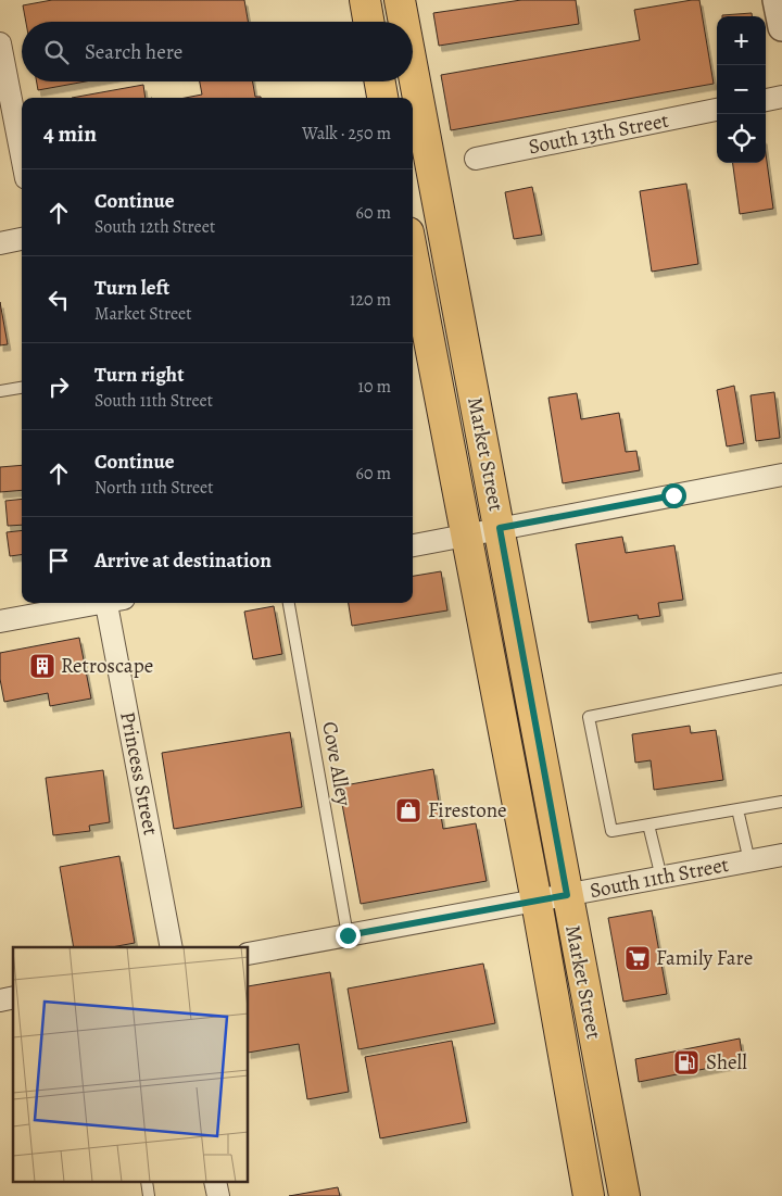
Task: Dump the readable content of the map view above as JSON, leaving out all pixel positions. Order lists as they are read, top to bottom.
{
  "streets": {
    "main road": ["Market Street"],
    "street": ["South 13th Street", "Princess Street", "South 11th Street"],
    "lane": ["Cove Alley"]
  },
  "crossings": [
    ["Market Street", "South 11th Street"],
    ["Cove Alley", "South 11th Street"]
  ],
  "places": {
    "building": ["Retroscape"],
    "shop": ["Firestone"],
    "supermarket": ["Family Fare"],
    "fuel station": ["Shell"]
  },
  "page": {
    "map_buttons": ["+", "−"],
    "search": "Search here",
    "heading": ["4 min", "Walk · 250 m"],
    "list": [
      ["Continue", "South 12th Street", "60 m"],
      ["Turn left", "Market Street", "120 m"],
      ["Turn right", "South 11th Street", "10 m"],
      ["Continue", "North 11th Street", "60 m"],
      "Arrive at destination"
    ]
  }
}
